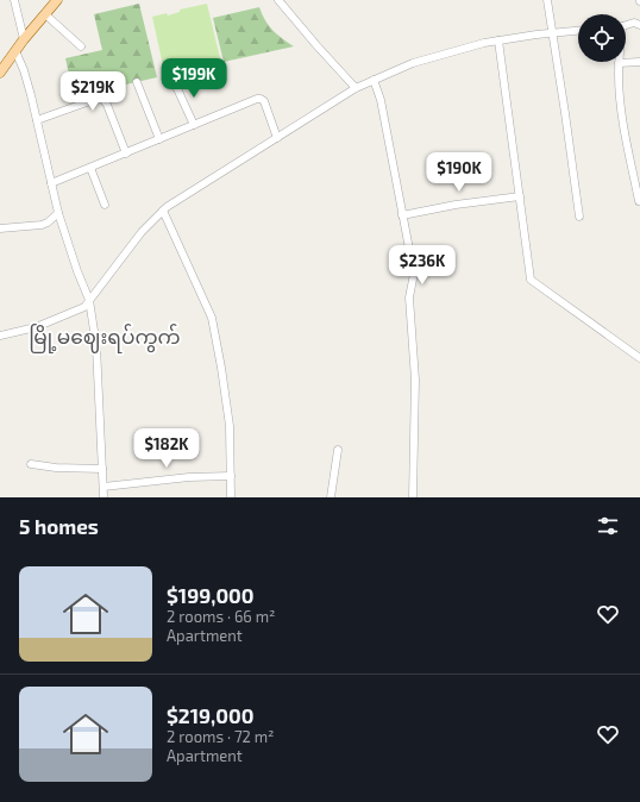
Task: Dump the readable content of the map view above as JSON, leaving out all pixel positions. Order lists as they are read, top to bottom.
{
  "districts": ["မြို့မဈေးရပ်ကွက်"],
  "page": {
    "price": [
      "$199K",
      "$219K",
      "$190K",
      "$236K",
      "$182K"
    ],
    "heading": "5 homes",
    "list": [
      {
        "name": "$199,000",
        "note": "2 rooms · 66 m² · Apartment"
      },
      {
        "name": "$219,000",
        "note": "2 rooms · 72 m² · Apartment"
      }
    ]
  }
}
